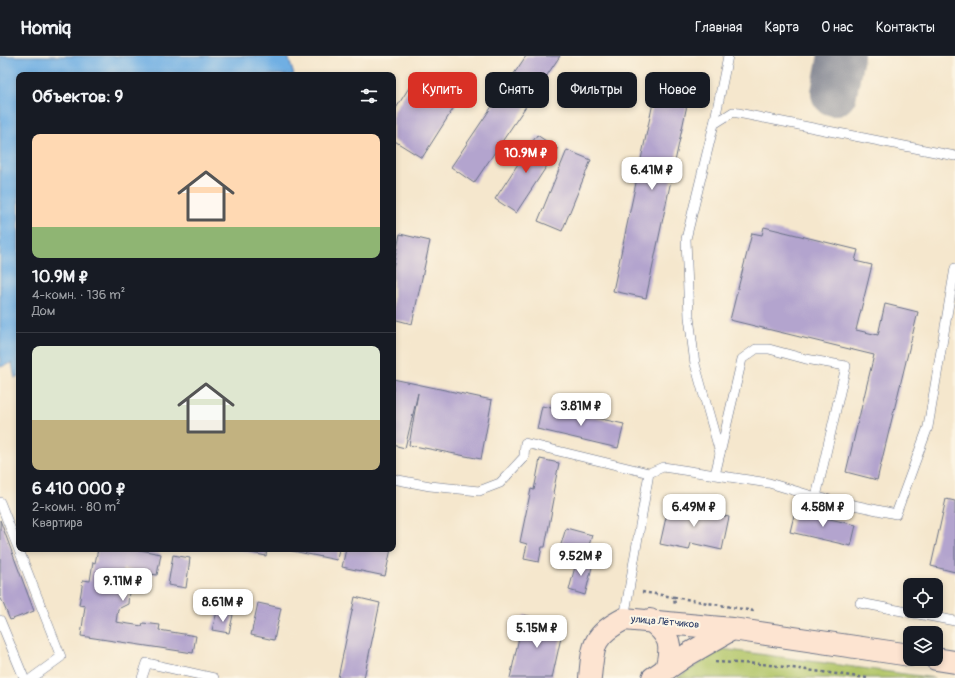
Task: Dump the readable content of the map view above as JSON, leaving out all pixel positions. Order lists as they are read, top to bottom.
{
  "streets": {
    "main road": ["улица Лётчиков"]
  },
  "page": {
    "header": "Homiq",
    "nav": [
      "Главная",
      "Карта",
      "О нас",
      "Контакты"
    ],
    "chip": [
      "Купить",
      "Снять",
      "Фильтры",
      "Новое"
    ],
    "heading": "Объектов: 9",
    "list": [
      {
        "name": "10.9M ₽",
        "note": "4-комн. · 136 m² · Дом"
      },
      {
        "name": "6 410 000 ₽",
        "note": "2-комн. · 80 m² · Квартира"
      }
    ],
    "price": [
      "10.9M ₽",
      "6.41M ₽",
      "3.81M ₽",
      "6.49M ₽",
      "4.58M ₽",
      "9.52M ₽",
      "9.11M ₽",
      "8.61M ₽",
      "5.15M ₽"
    ]
  }
}
